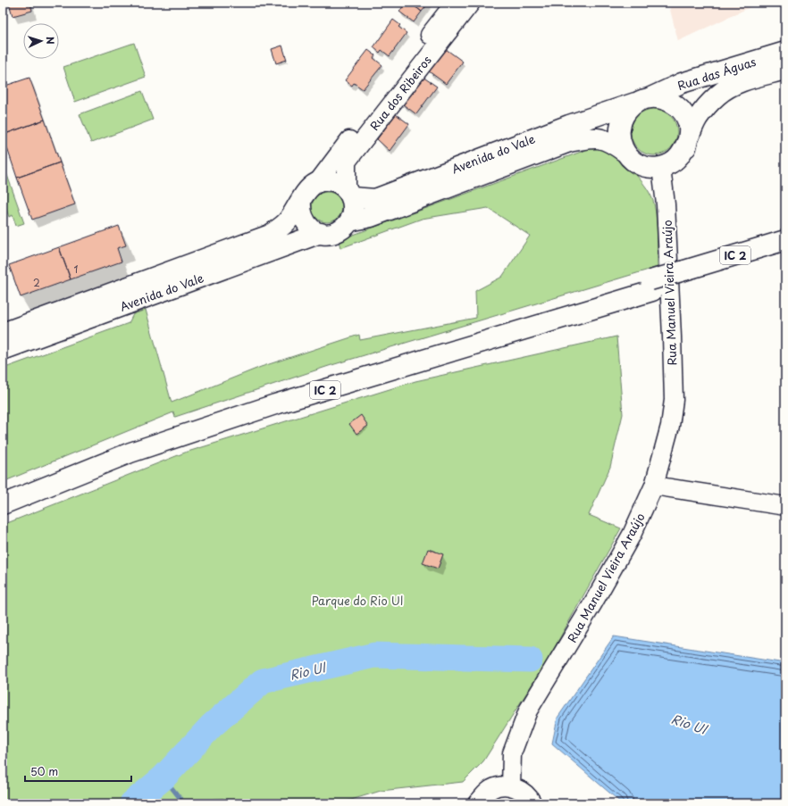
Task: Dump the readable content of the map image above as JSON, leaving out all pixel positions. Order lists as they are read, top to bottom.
{
  "streets": {
    "main road": ["Rua das Águas", "Avenida do Vale", "IC 2"],
    "street": ["Rua dos Ribeiros", "Rua Manuel Vieira Araújo"]
  },
  "crossings": [
    ["Rua das Águas", "Avenida do Vale"],
    ["Rua das Águas", "Rua Manuel Vieira Araújo"],
    ["Rua dos Ribeiros", "Avenida do Vale"],
    ["Avenida do Vale", "Rua Manuel Vieira Araújo"]
  ],
  "water": ["Rio Ul"],
  "parks": ["Parque do Rio Ul"],
  "house_numbers": ["1", "2"],
  "scale_bar": "50 m",
  "north": "right"
}
